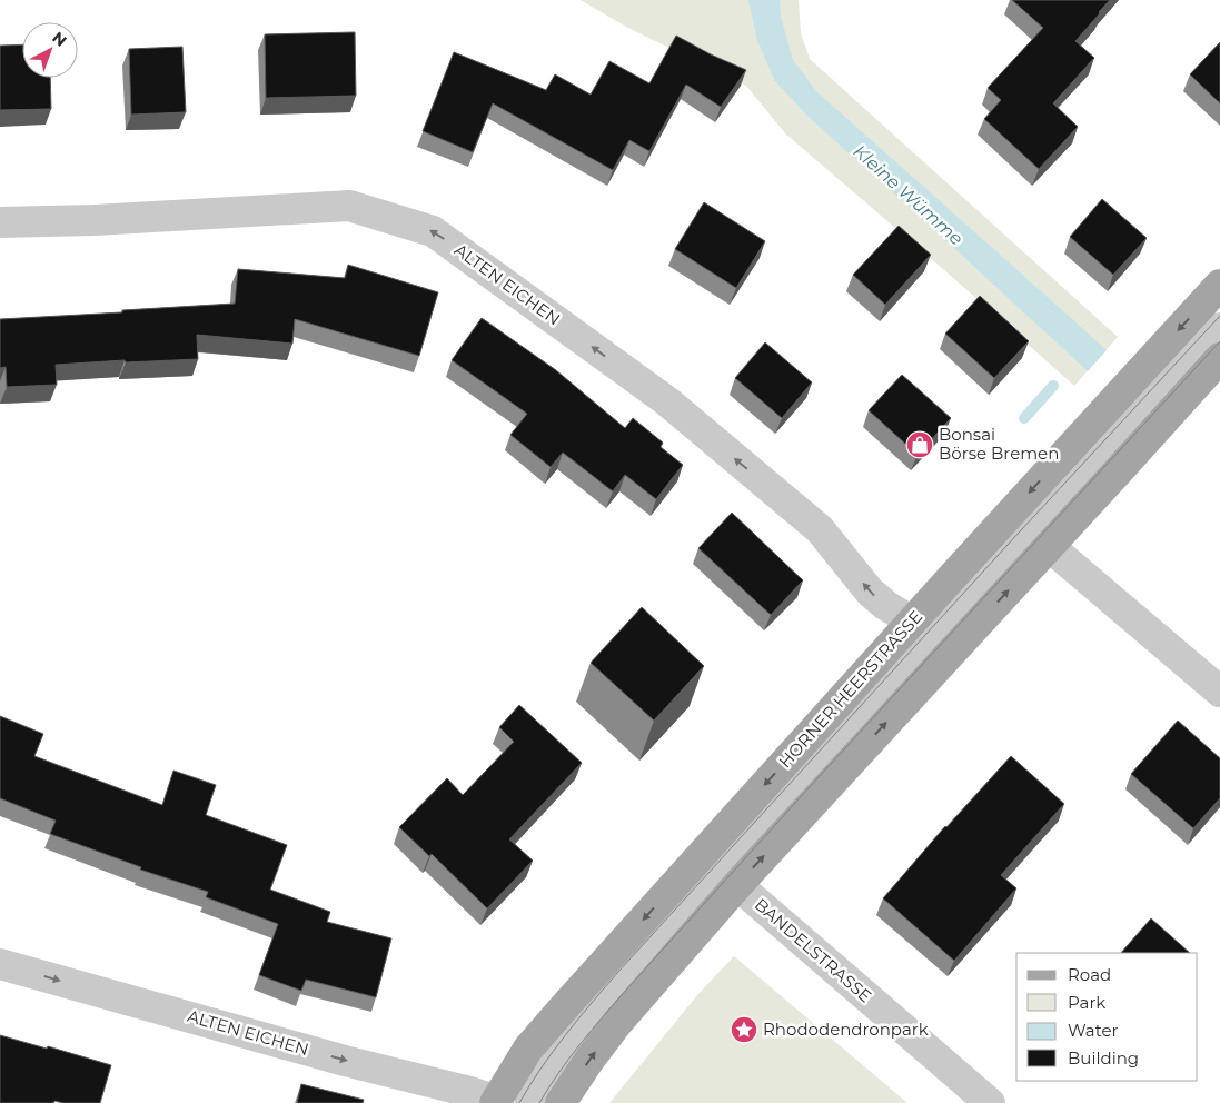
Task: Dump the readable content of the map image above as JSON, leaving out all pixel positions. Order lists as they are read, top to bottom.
{
  "streets": {
    "main road": ["HORNER HEERSTRASSE"],
    "street": ["ALTEN EICHEN", "BANDELSTRASSE"]
  },
  "crossings": [
    ["ALTEN EICHEN", "HORNER HEERSTRASSE"]
  ],
  "water": ["Kleine Wümme"],
  "places": {
    "shop": ["Bonsai Börse Bremen"],
    "place": ["Rhododendronpark"]
  },
  "legend": [
    "Road",
    "Park",
    "Water",
    "Building"
  ],
  "north": "top right"
}
